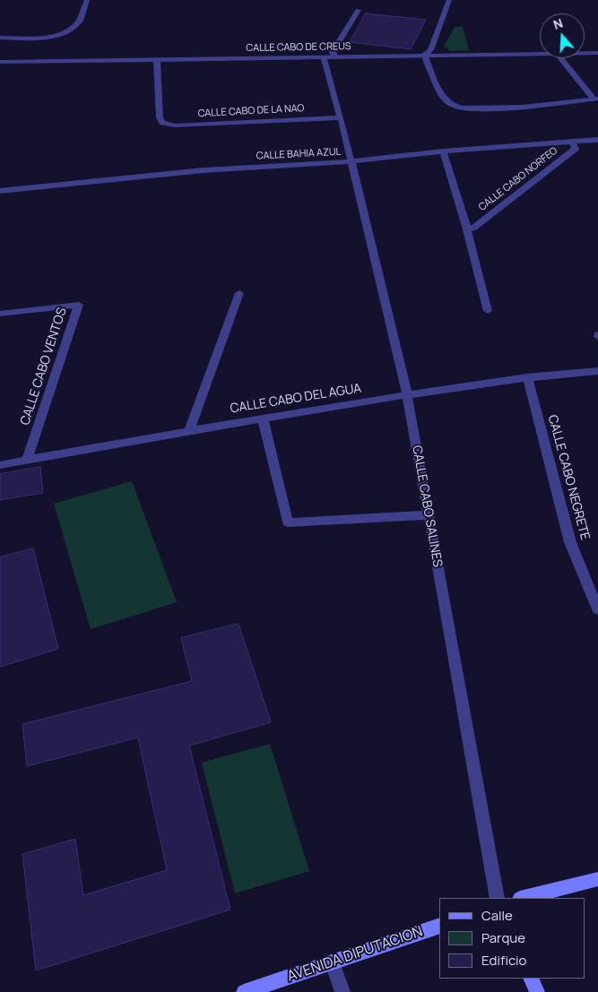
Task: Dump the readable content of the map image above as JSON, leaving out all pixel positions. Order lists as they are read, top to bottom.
{
  "streets": {
    "street": [
      "CALLE CABO DE CREUS",
      "CALLE CABO DE LA NAO",
      "CALLE BAHIA AZUL",
      "CALLE CABO NORFEO",
      "CALLE CABO VENTOS",
      "CALLE CABO DEL AGUA",
      "CALLE CABO NEGRETE",
      "CALLE CABO SALINES",
      "AVENIDA DIPUTACION"
    ]
  },
  "crossings": [
    ["CALLE CABO DE CREUS", "CALLE CABO DE LA NAO"],
    ["CALLE CABO DE CREUS", "CALLE CABO SALINES"],
    ["CALLE CABO DE LA NAO", "CALLE CABO SALINES"],
    ["CALLE BAHIA AZUL", "CALLE CABO NORFEO"],
    ["CALLE BAHIA AZUL", "CALLE CABO SALINES"],
    ["CALLE CABO VENTOS", "CALLE CABO DEL AGUA"],
    ["CALLE CABO DEL AGUA", "CALLE CABO NEGRETE"],
    ["CALLE CABO DEL AGUA", "CALLE CABO SALINES"]
  ],
  "legend": ["Calle", "Parque", "Edificio"],
  "north": "top"
}
